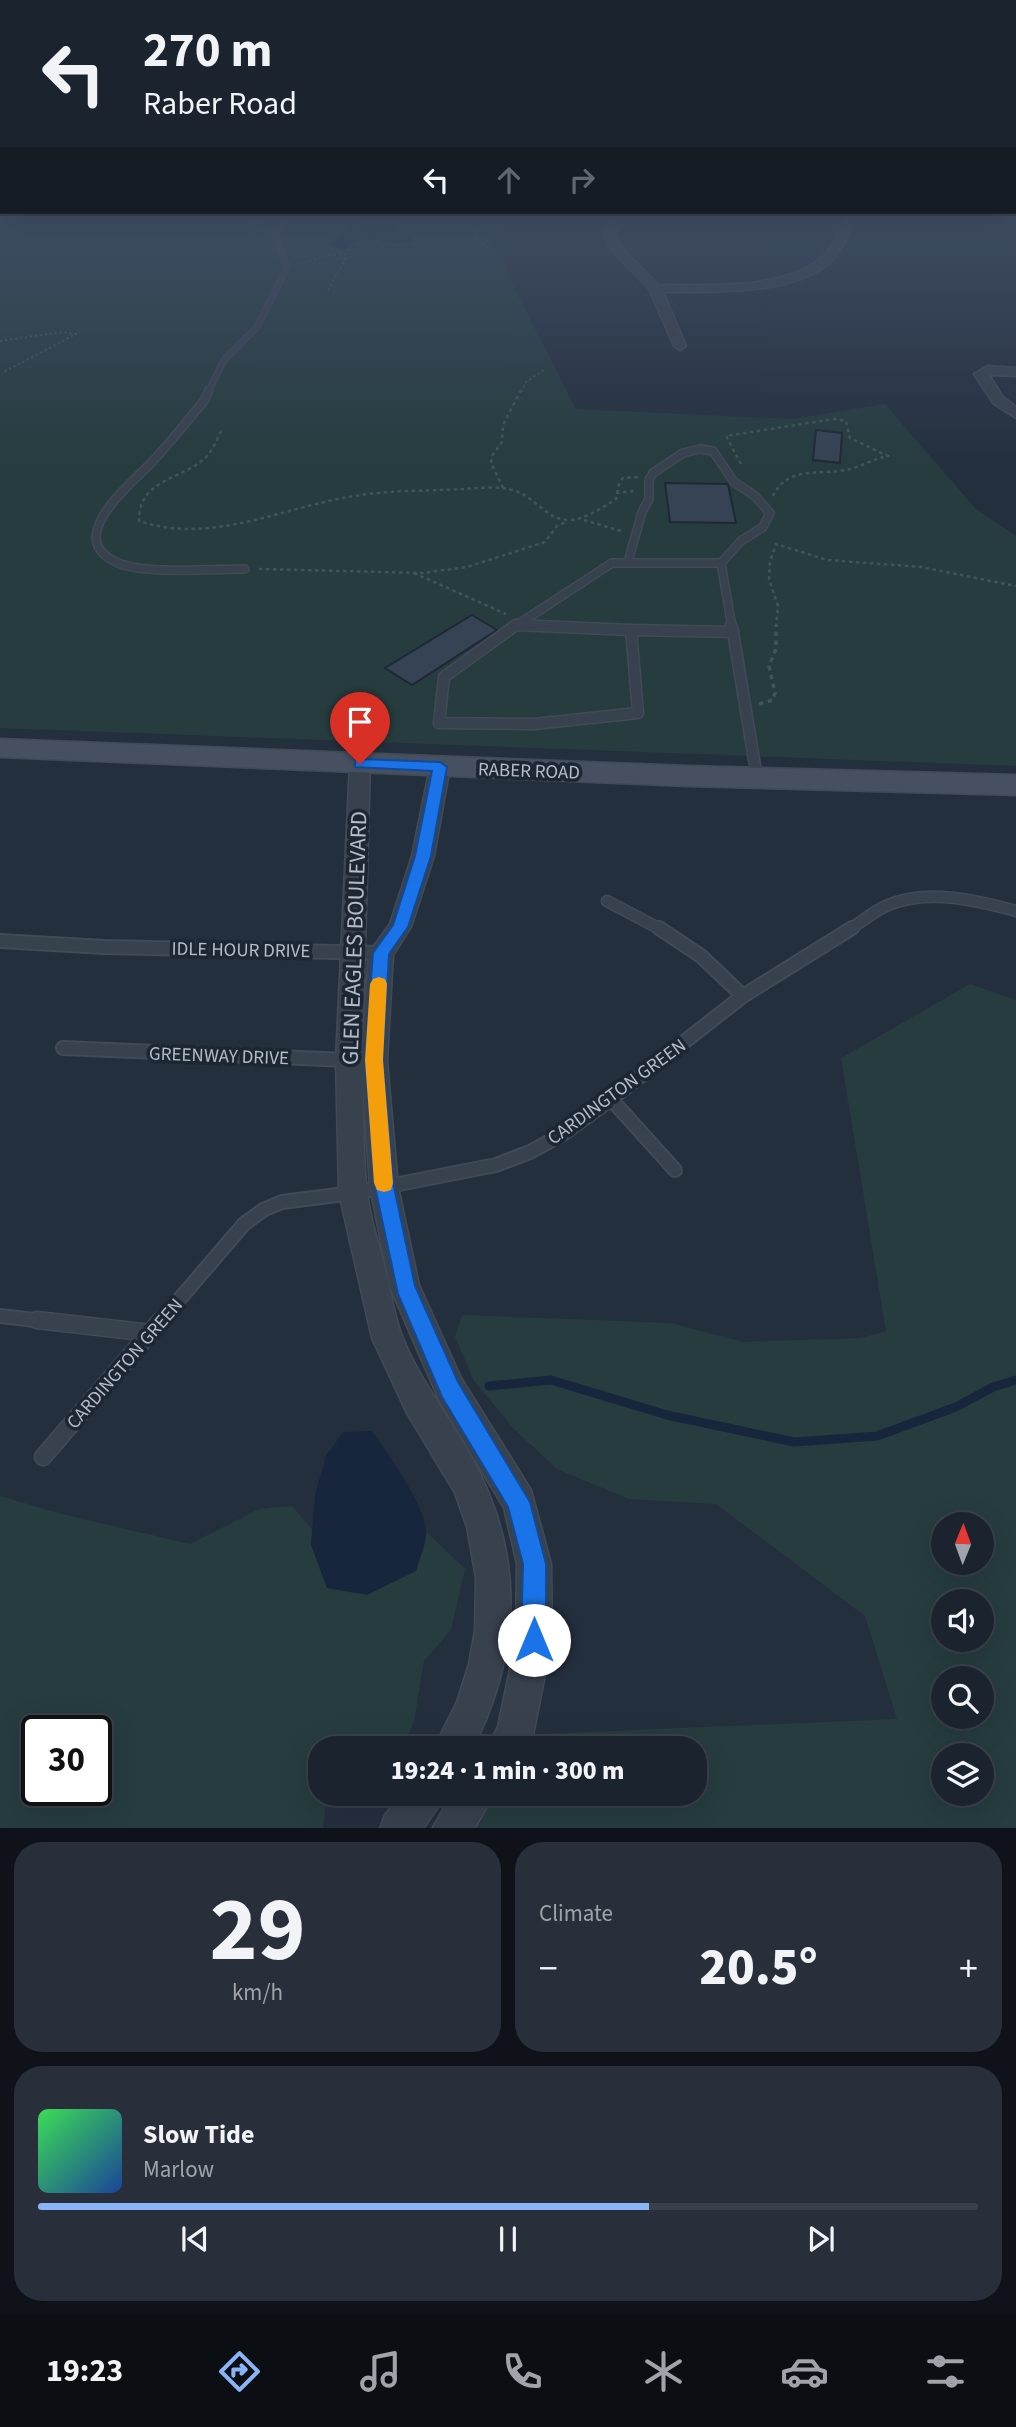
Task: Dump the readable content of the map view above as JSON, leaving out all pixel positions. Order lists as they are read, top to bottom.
{
  "streets": {
    "street": ["RABER ROAD", "GLEN EAGLES BOULEVARD"],
    "lane": ["IDLE HOUR DRIVE", "GREENWAY DRIVE", "CARDINGTON GREEN"]
  },
  "crossings": [
    ["RABER ROAD", "GLEN EAGLES BOULEVARD"],
    ["GLEN EAGLES BOULEVARD", "IDLE HOUR DRIVE"],
    ["GLEN EAGLES BOULEVARD", "GREENWAY DRIVE"],
    ["GLEN EAGLES BOULEVARD", "CARDINGTON GREEN"]
  ],
  "north": "top",
  "page": {
    "turn": ["270 m", "Raber Road"],
    "limit": "30",
    "trip": "19:24 · 1 min · 300 m",
    "tile": [
      ["29", "km/h"],
      "Climate"
    ],
    "heat": ["−", "20.5°", "+"],
    "song": ["Slow Tide", "Marlow"],
    "tabs": "19:23"
  }
}
